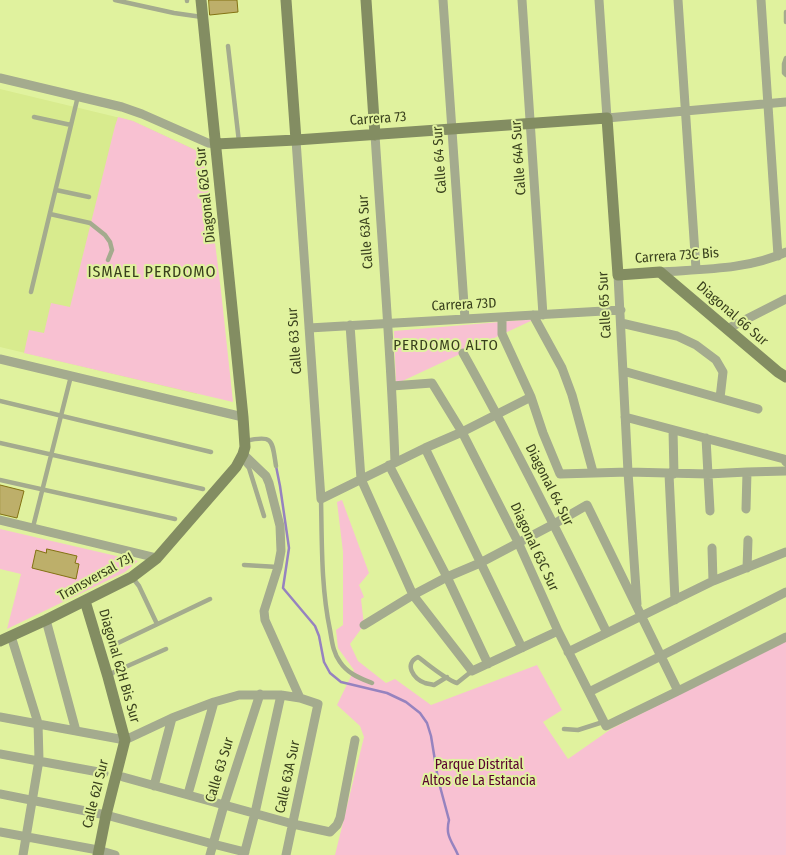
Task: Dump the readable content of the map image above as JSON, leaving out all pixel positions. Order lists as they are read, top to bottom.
{
  "streets": {
    "street": [
      "Carrera 73",
      "Calle 64A Sur",
      "Calle 64 Sur",
      "Diagonal 62G Sur",
      "Calle 63A Sur",
      "Carrera 73C Bis",
      "Carrera 73D",
      "Calle 65 Sur",
      "Diagonal 66 Sur",
      "Calle 63 Sur",
      "Diagonal 64 Sur",
      "Diagonal 63C Sur",
      "Transversal 73J",
      "Diagonal 62H Bis Sur",
      "Calle 62I Sur"
    ]
  },
  "crossings": [
    ["Carrera 73", "Calle 64A Sur"],
    ["Carrera 73", "Calle 64 Sur"],
    ["Carrera 73", "Diagonal 62G Sur"],
    ["Carrera 73", "Calle 63A Sur"],
    ["Carrera 73", "Calle 65 Sur"],
    ["Carrera 73", "Calle 63 Sur"],
    ["Calle 64A Sur", "Carrera 73D"],
    ["Calle 64 Sur", "Carrera 73D"],
    ["Diagonal 62G Sur", "Transversal 73J"],
    ["Calle 63A Sur", "Carrera 73D"],
    ["Calle 63A Sur", "Diagonal 63C Sur"],
    ["Carrera 73C Bis", "Calle 65 Sur"],
    ["Carrera 73C Bis", "Diagonal 66 Sur"],
    ["Carrera 73D", "Calle 65 Sur"],
    ["Carrera 73D", "Calle 63 Sur"],
    ["Transversal 73J", "Diagonal 62H Bis Sur"],
    ["Diagonal 62H Bis Sur", "Calle 62I Sur"]
  ],
  "districts": ["ISMAEL PERDOMO", "PERDOMO ALTO"],
  "parks": ["Parque Distrital Altos de La Estancia"]
}
